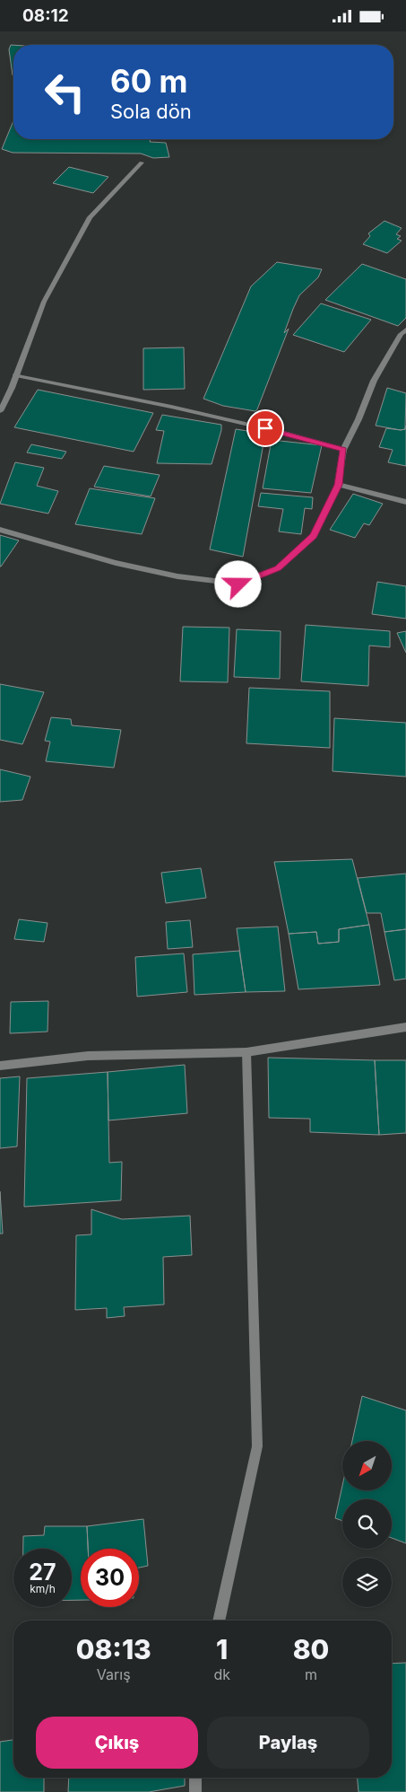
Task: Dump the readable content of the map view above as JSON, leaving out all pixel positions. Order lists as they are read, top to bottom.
{
  "north": "bottom left",
  "page": {
    "status": "08:12",
    "turn": ["60 m", "Sola dön"],
    "speed": "27 km/h",
    "limit": "30",
    "eta": [
      "08:13",
      "Varış",
      "1",
      "dk",
      "80",
      "m"
    ],
    "buttons": ["Çıkış", "Paylaş"]
  }
}
